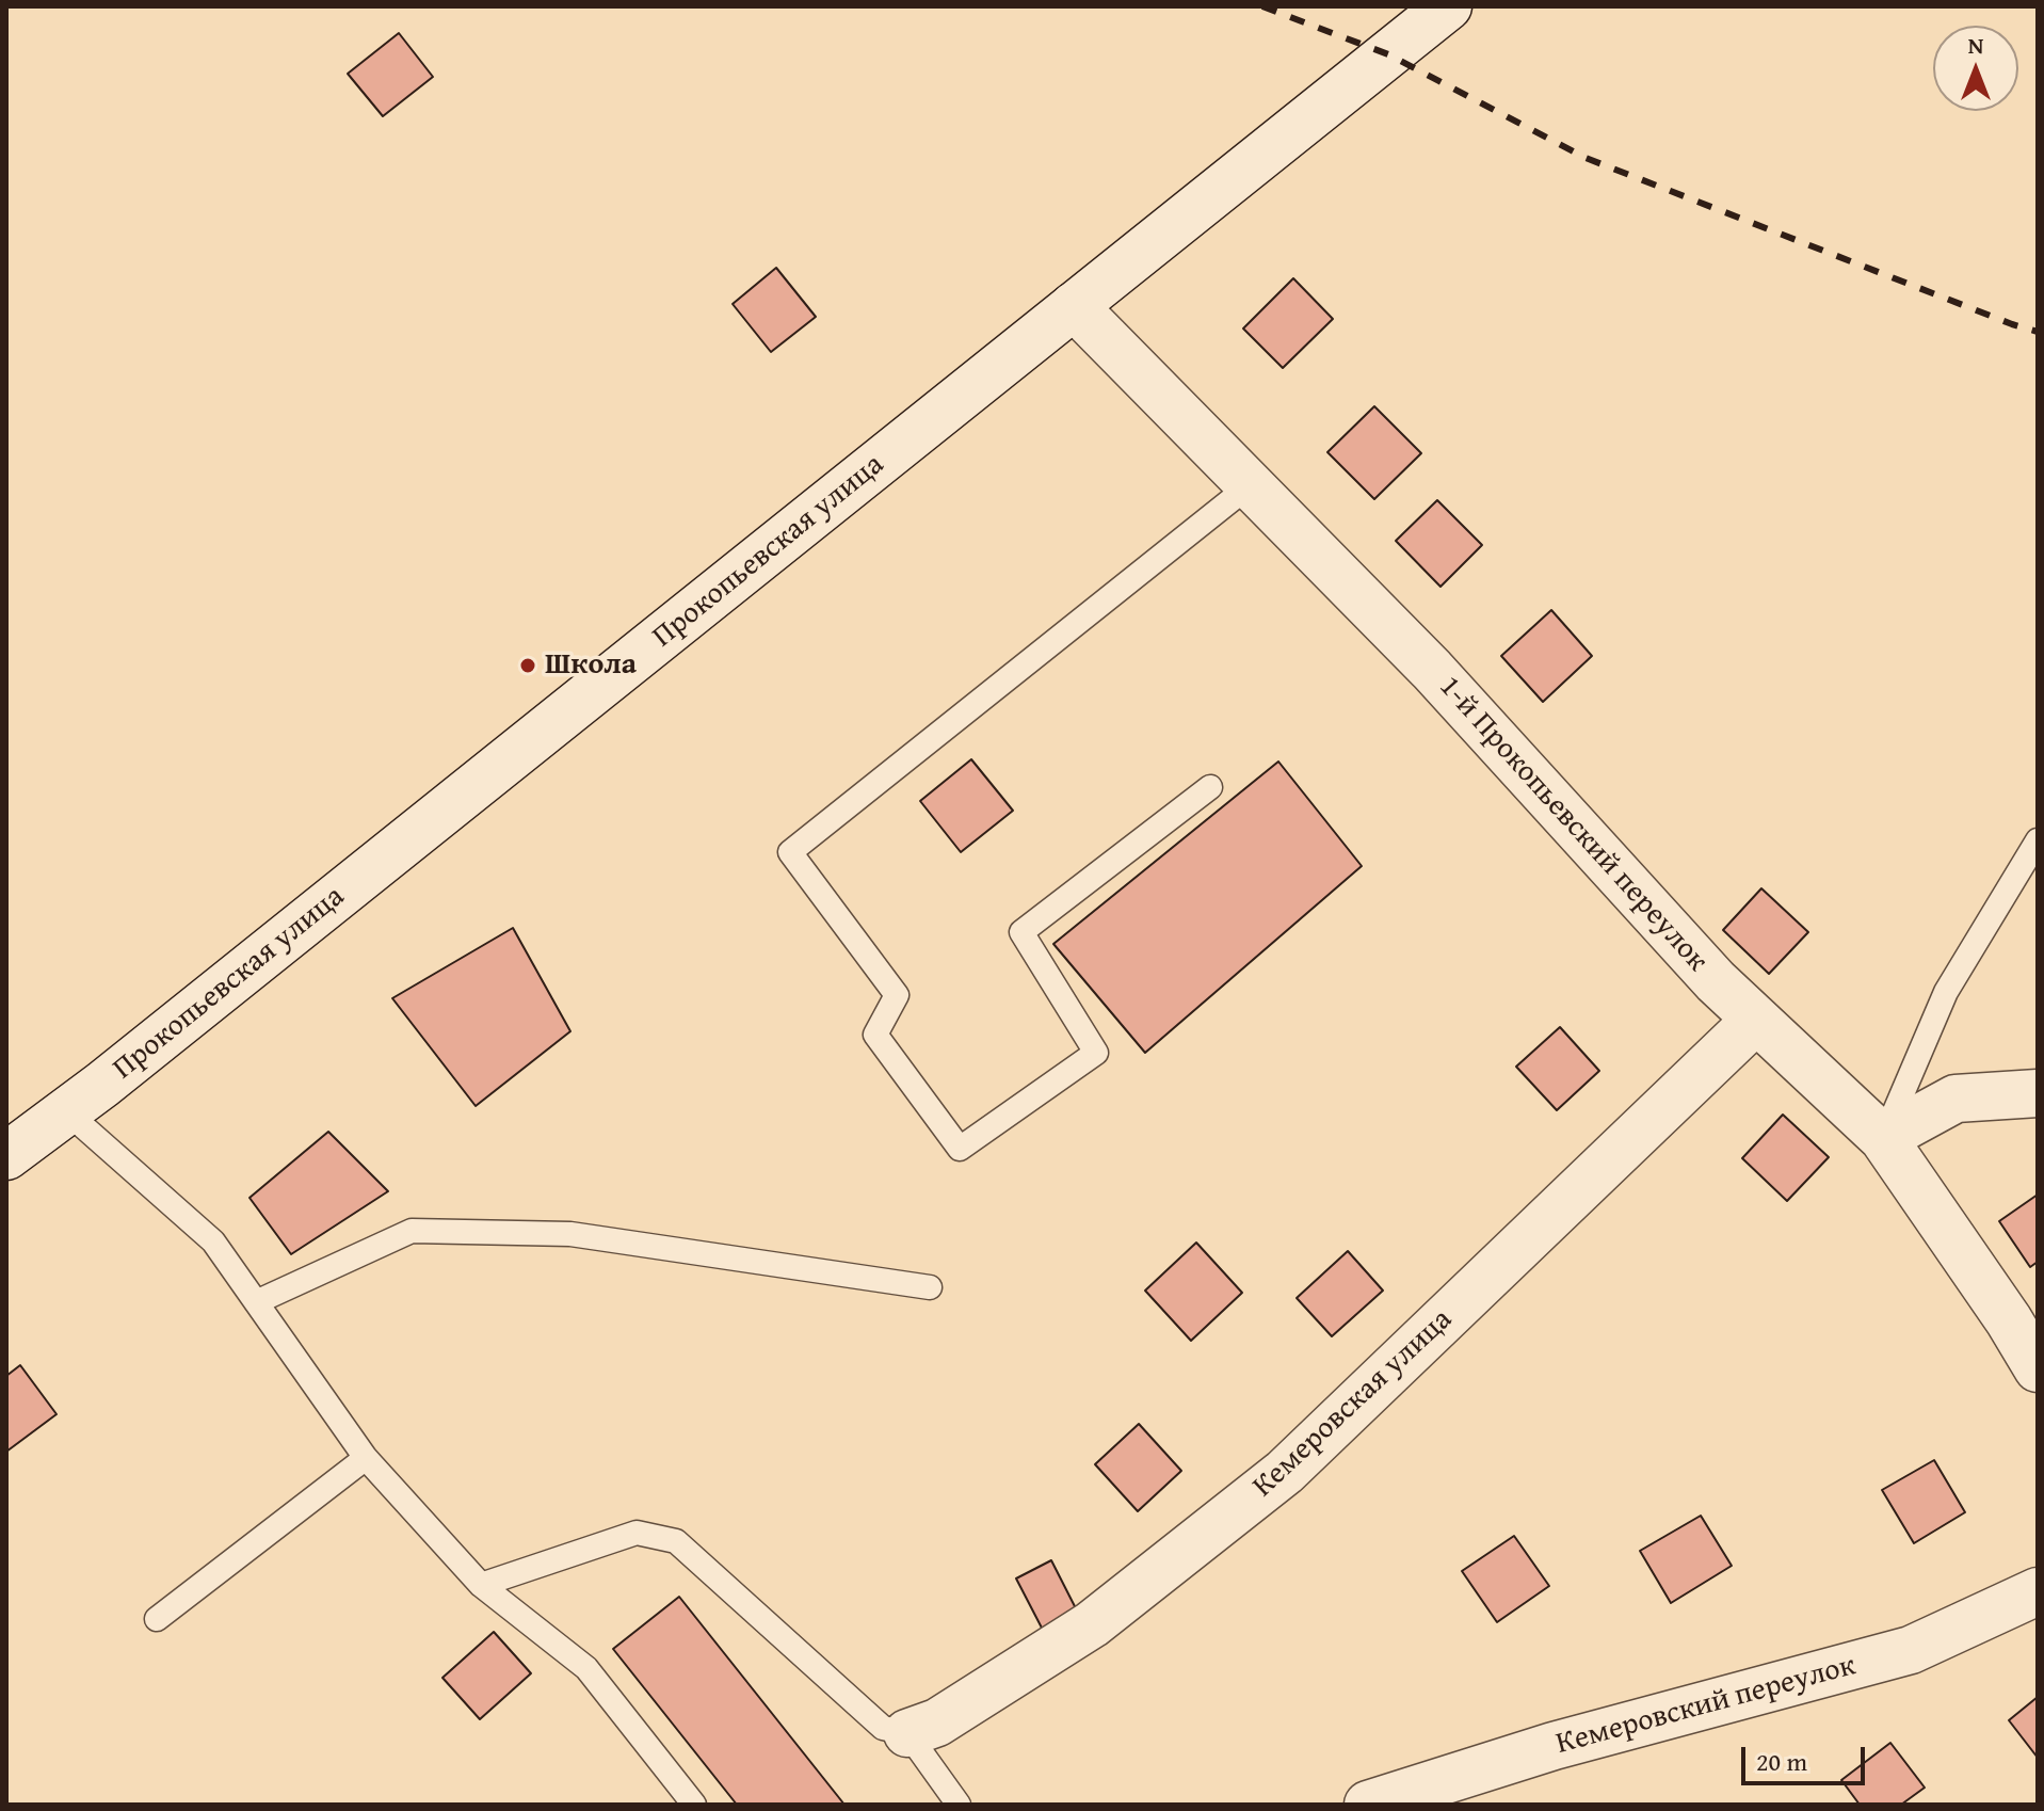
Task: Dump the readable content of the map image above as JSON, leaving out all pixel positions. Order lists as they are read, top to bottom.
{
  "streets": {
    "street": [
      "Прокопьевская улица",
      "1-й Прокопьевский переулок",
      "Кемеровская улица",
      "Кемеровский переулок"
    ]
  },
  "crossings": [
    ["Прокопьевская улица", "1-й Прокопьевский переулок"],
    ["1-й Прокопьевский переулок", "Кемеровская улица"]
  ],
  "places": ["Школа"],
  "scale_bar": "20 m",
  "north": "top"
}
